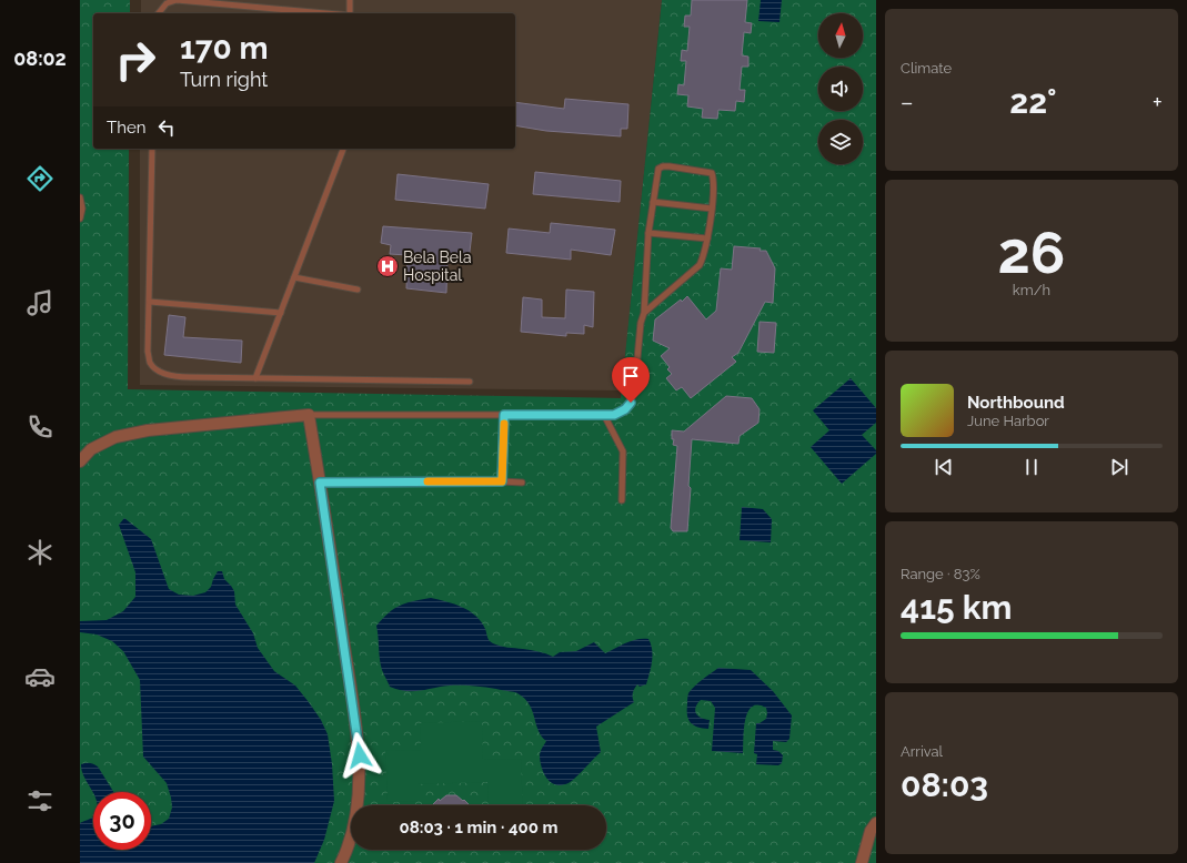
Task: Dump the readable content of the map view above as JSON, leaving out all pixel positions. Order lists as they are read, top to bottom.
{
  "places": {
    "hospital": ["Bela Bela Hospital"]
  },
  "north": "top",
  "page": {
    "tabs": "08:02",
    "tile": [
      "Climate",
      ["26", "km/h"],
      ["Range · 83%", "415 km"],
      ["Arrival", "08:03"]
    ],
    "turn": ["170 m", "Turn right"],
    "heat": ["−", "22°", "+"],
    "then": "Then",
    "song": ["Northbound", "June Harbor"],
    "limit": "30",
    "trip": "08:03 · 1 min · 400 m"
  }
}
